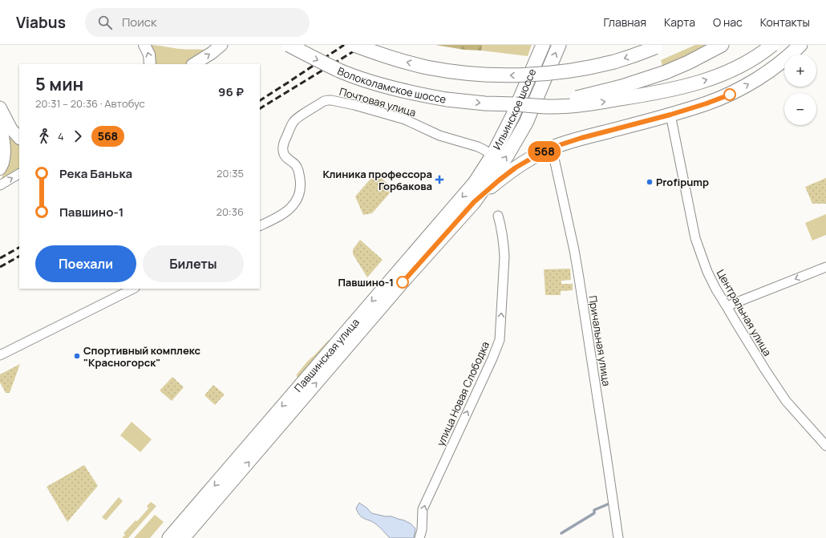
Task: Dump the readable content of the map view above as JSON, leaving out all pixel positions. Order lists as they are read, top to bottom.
{
  "streets": {
    "main road": ["Волоколамское шоссе", "Ильинское шоссе", "Павшинская улица"],
    "street": [
      "Почтовая улица",
      "Центральная улица",
      "Причальная улица",
      "улица Новая Слободка"
    ]
  },
  "crossings": [
    ["Почтовая улица", "Ильинское шоссе"],
    ["Ильинское шоссе", "Павшинская улица"]
  ],
  "one_way": ["улица Новая Слободка"],
  "places": {
    "health": ["Клиника профессора Горбакова"],
    "other": ["Profipump", "Павшино-1", "Спортивный комплекс \"Красногорск\""]
  },
  "lines": ["bus line 568"],
  "page": {
    "header": "Viabus",
    "search": "Поиск",
    "nav": [
      "Главная",
      "Карта",
      "О нас",
      "Контакты"
    ],
    "on_map": "568",
    "map_buttons": ["+", "−"],
    "heading": ["5 мин", "20:31 – 20:36 · Автобус", "96 ₽"],
    "legs": ["4", "568"],
    "list": [
      {
        "name": "Река Банька",
        "value": "20:35"
      },
      {
        "name": "Павшино-1",
        "value": "20:36"
      }
    ],
    "buttons": ["Поехали", "Билеты"]
  }
}
